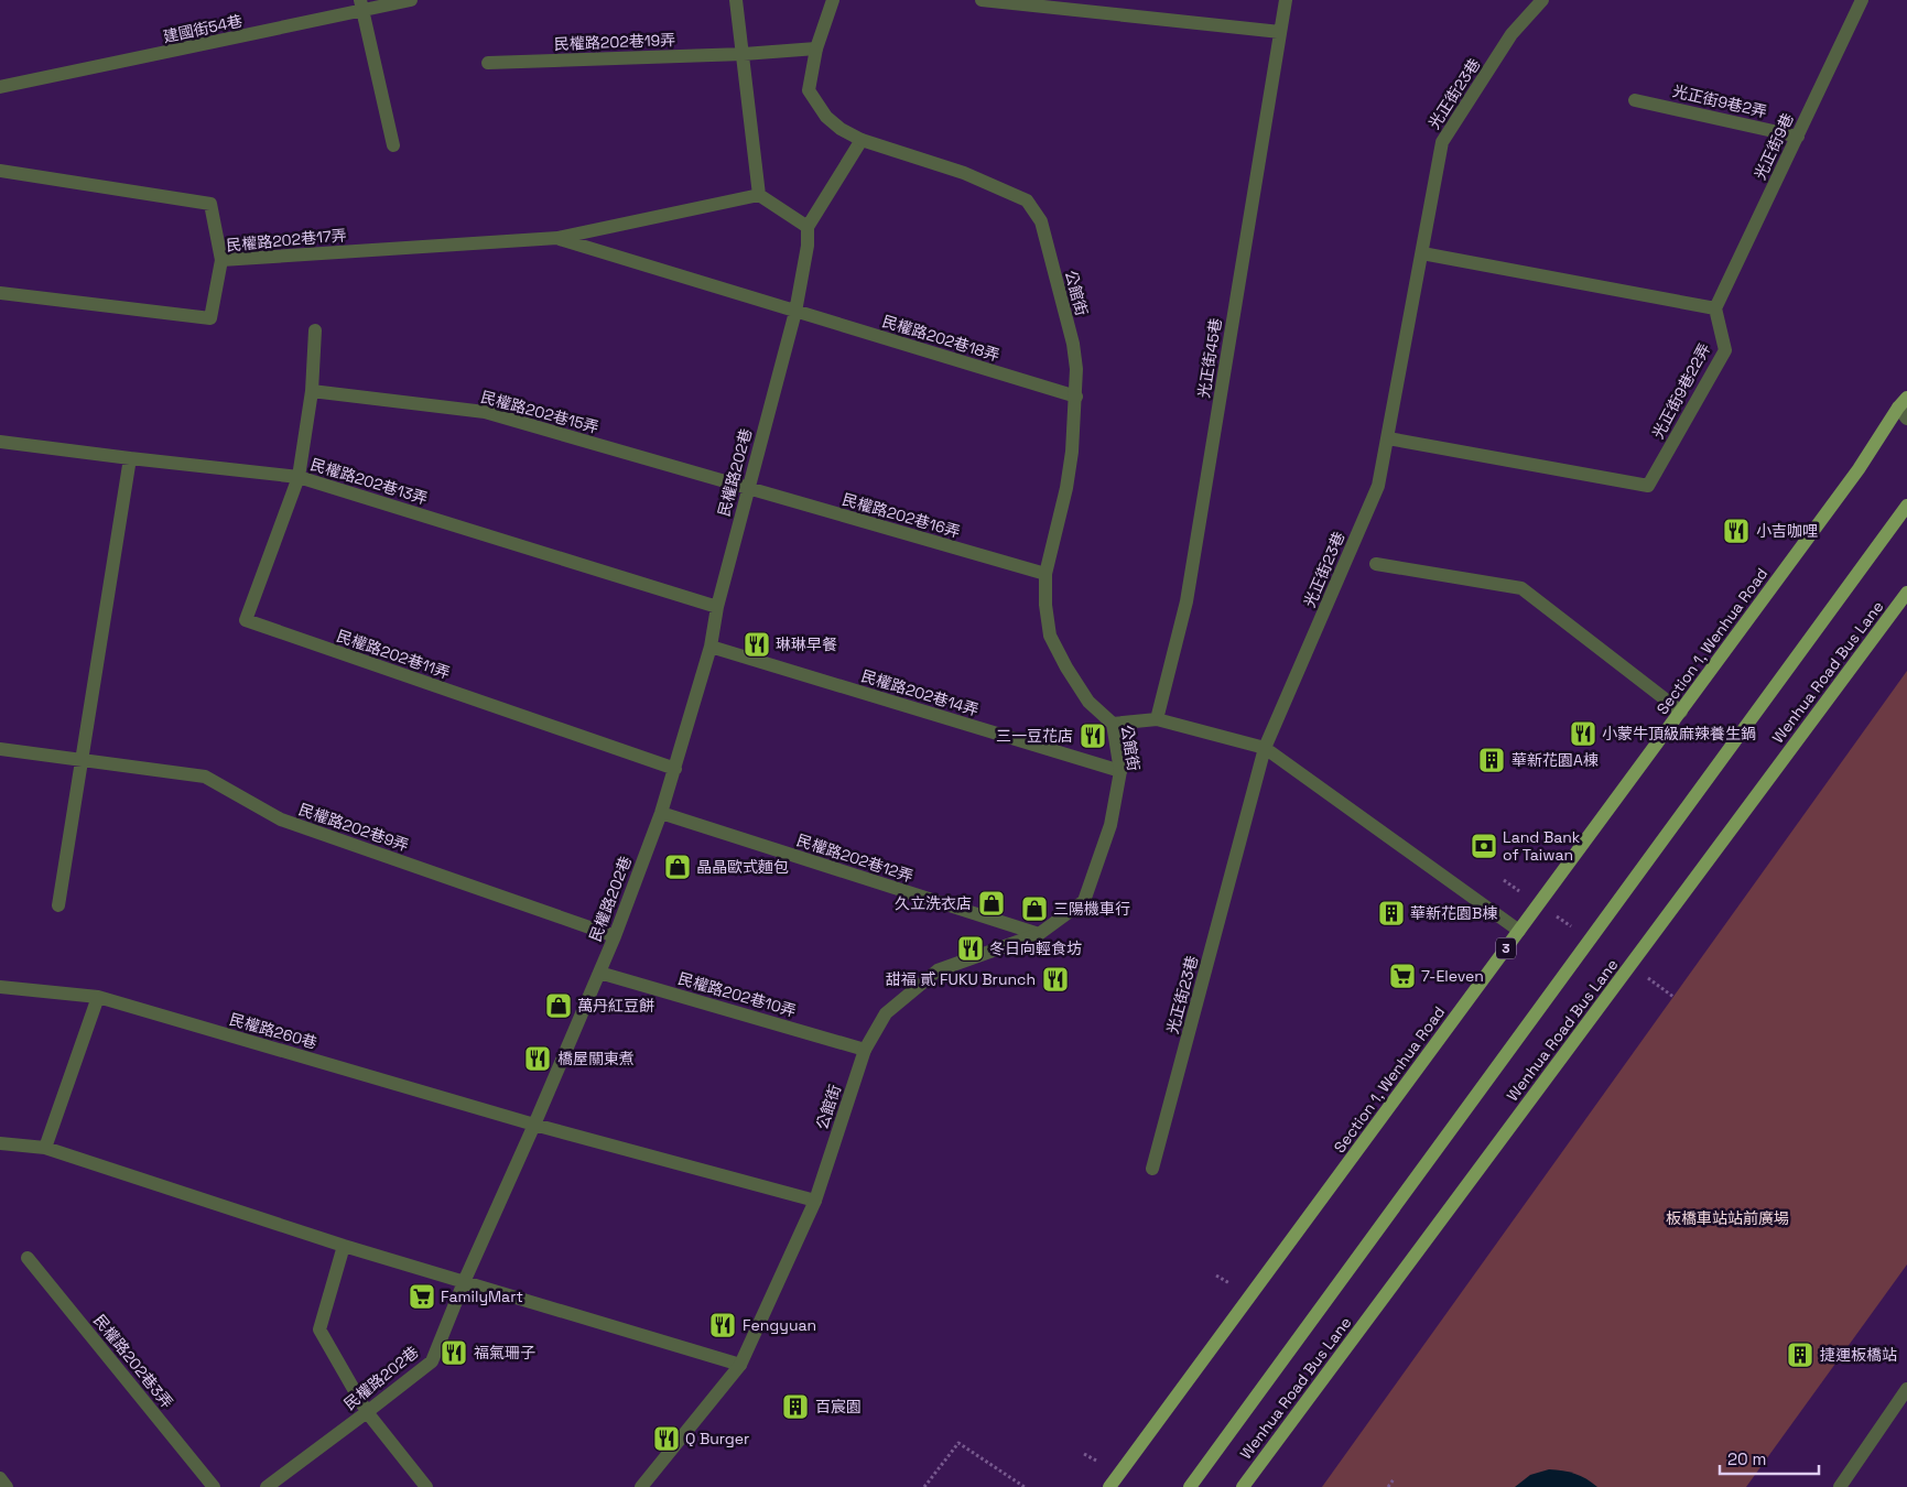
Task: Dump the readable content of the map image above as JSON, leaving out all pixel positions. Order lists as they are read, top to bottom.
{
  "streets": {
    "main road": ["Section 1, Wenhua Road", "Wenhua Road Bus Lane", "3"],
    "street": [
      "建國街54巷",
      "民權路202巷19弄",
      "光正街23巷",
      "光正街9巷2弄",
      "光正街9巷",
      "民權路202巷17弄",
      "公館街",
      "民權路202巷18弄",
      "光正街45巷",
      "光正街9巷22弄",
      "民權路202巷15弄",
      "民權路202巷",
      "民權路202巷13弄",
      "民權路202巷16弄",
      "民權路202巷11弄",
      "民權路202巷14弄",
      "民權路202巷9弄",
      "民權路202巷12弄",
      "民權路202巷10弄",
      "民權路260巷",
      "民權路202巷3弄"
    ]
  },
  "crossings": [
    ["民權路202巷19弄", "公館街"],
    ["光正街23巷", "光正街9巷22弄"],
    ["光正街9巷2弄", "光正街9巷"],
    ["光正街9巷", "光正街9巷22弄"],
    ["民權路202巷17弄", "民權路202巷18弄"],
    ["民權路202巷17弄", "民權路202巷"],
    ["公館街", "民權路202巷18弄"],
    ["公館街", "民權路202巷"],
    ["公館街", "民權路202巷16弄"],
    ["公館街", "民權路202巷14弄"],
    ["公館街", "民權路202巷12弄"],
    ["公館街", "民權路202巷10弄"],
    ["公館街", "民權路260巷"],
    ["民權路202巷18弄", "民權路202巷"],
    ["民權路202巷15弄", "民權路202巷"],
    ["民權路202巷15弄", "民權路202巷16弄"],
    ["民權路202巷", "民權路202巷13弄"],
    ["民權路202巷", "民權路202巷16弄"],
    ["民權路202巷", "民權路202巷11弄"],
    ["民權路202巷", "民權路202巷14弄"],
    ["民權路202巷", "民權路202巷9弄"],
    ["民權路202巷", "民權路202巷12弄"],
    ["民權路202巷", "民權路202巷10弄"],
    ["民權路202巷", "民權路260巷"],
    ["民權路202巷13弄", "民權路202巷11弄"]
  ],
  "parks": ["板橋車站站前廣場"],
  "places": {
    "restaurant": [
      "小吉咖哩",
      "琳琳早餐",
      "小蒙牛頂級麻辣養生鍋",
      "三一豆花店",
      "冬日向輕食坊",
      "甜福 貳 FUKU Brunch",
      "橋屋關東煮",
      "Fengyuan",
      "福氣珊子",
      "Q Burger"
    ],
    "building": [
      "華新花園A棟",
      "華新花園B棟",
      "捷運板橋站",
      "百宸園"
    ],
    "bank": ["Land Bank of Taiwan"],
    "shop": [
      "晶晶歐式麵包",
      "久立洗衣店",
      "三陽機車行",
      "萬丹紅豆餅"
    ],
    "supermarket": ["7-Eleven", "FamilyMart"]
  },
  "scale_bar": "20 m"
}
